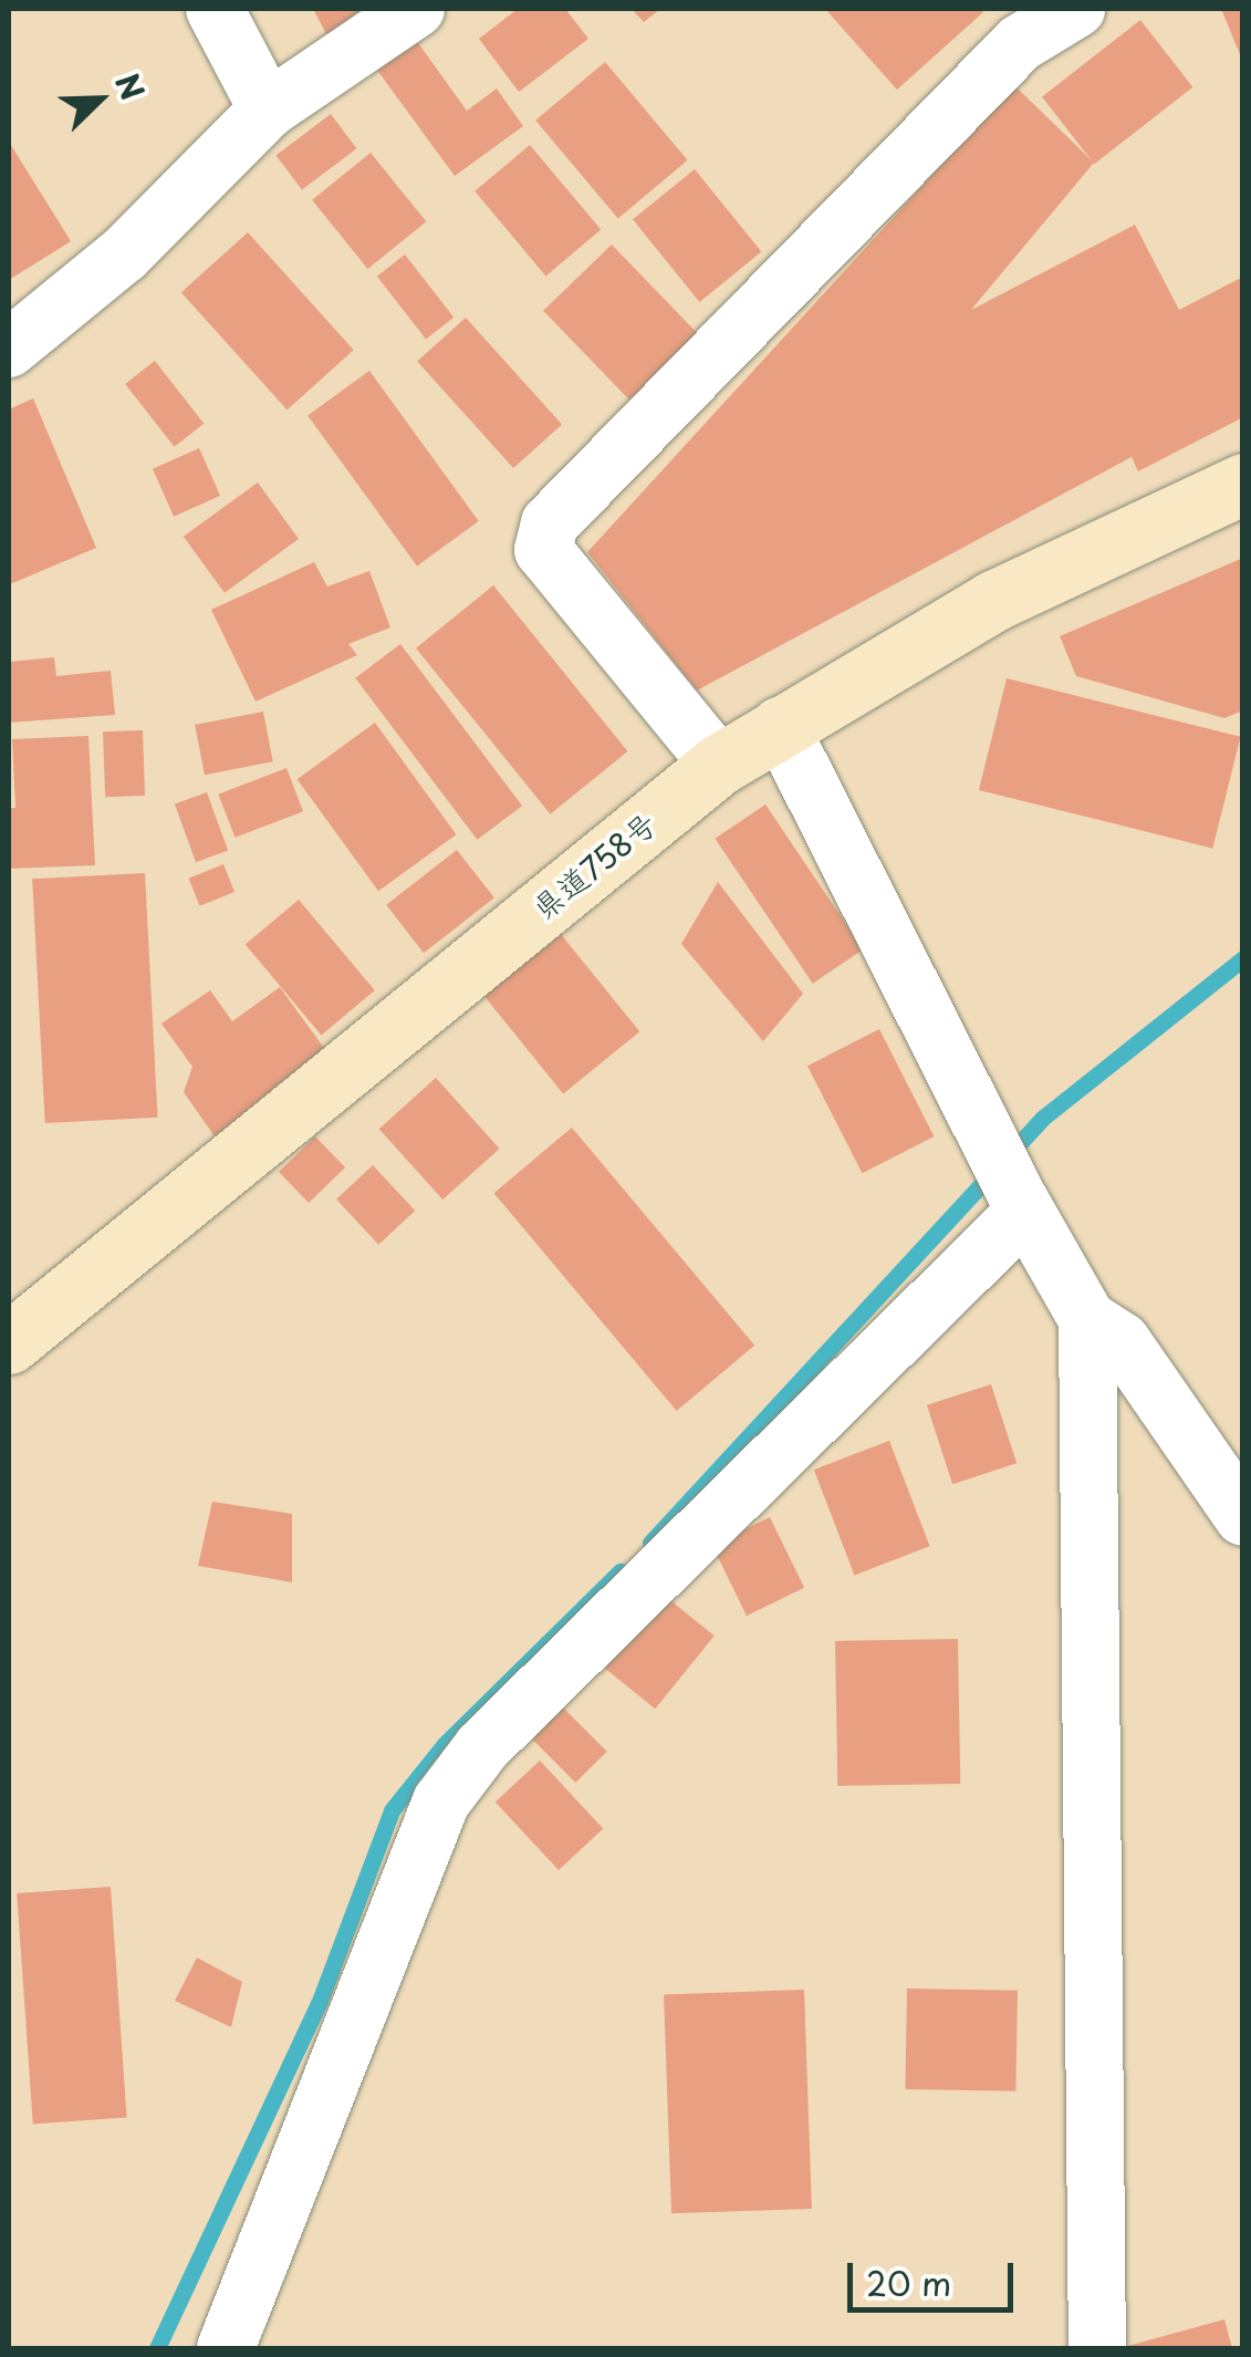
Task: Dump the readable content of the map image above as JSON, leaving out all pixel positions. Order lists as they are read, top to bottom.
{
  "streets": {
    "main road": ["県道758号"]
  },
  "scale_bar": "20 m",
  "north": "top right"
}
